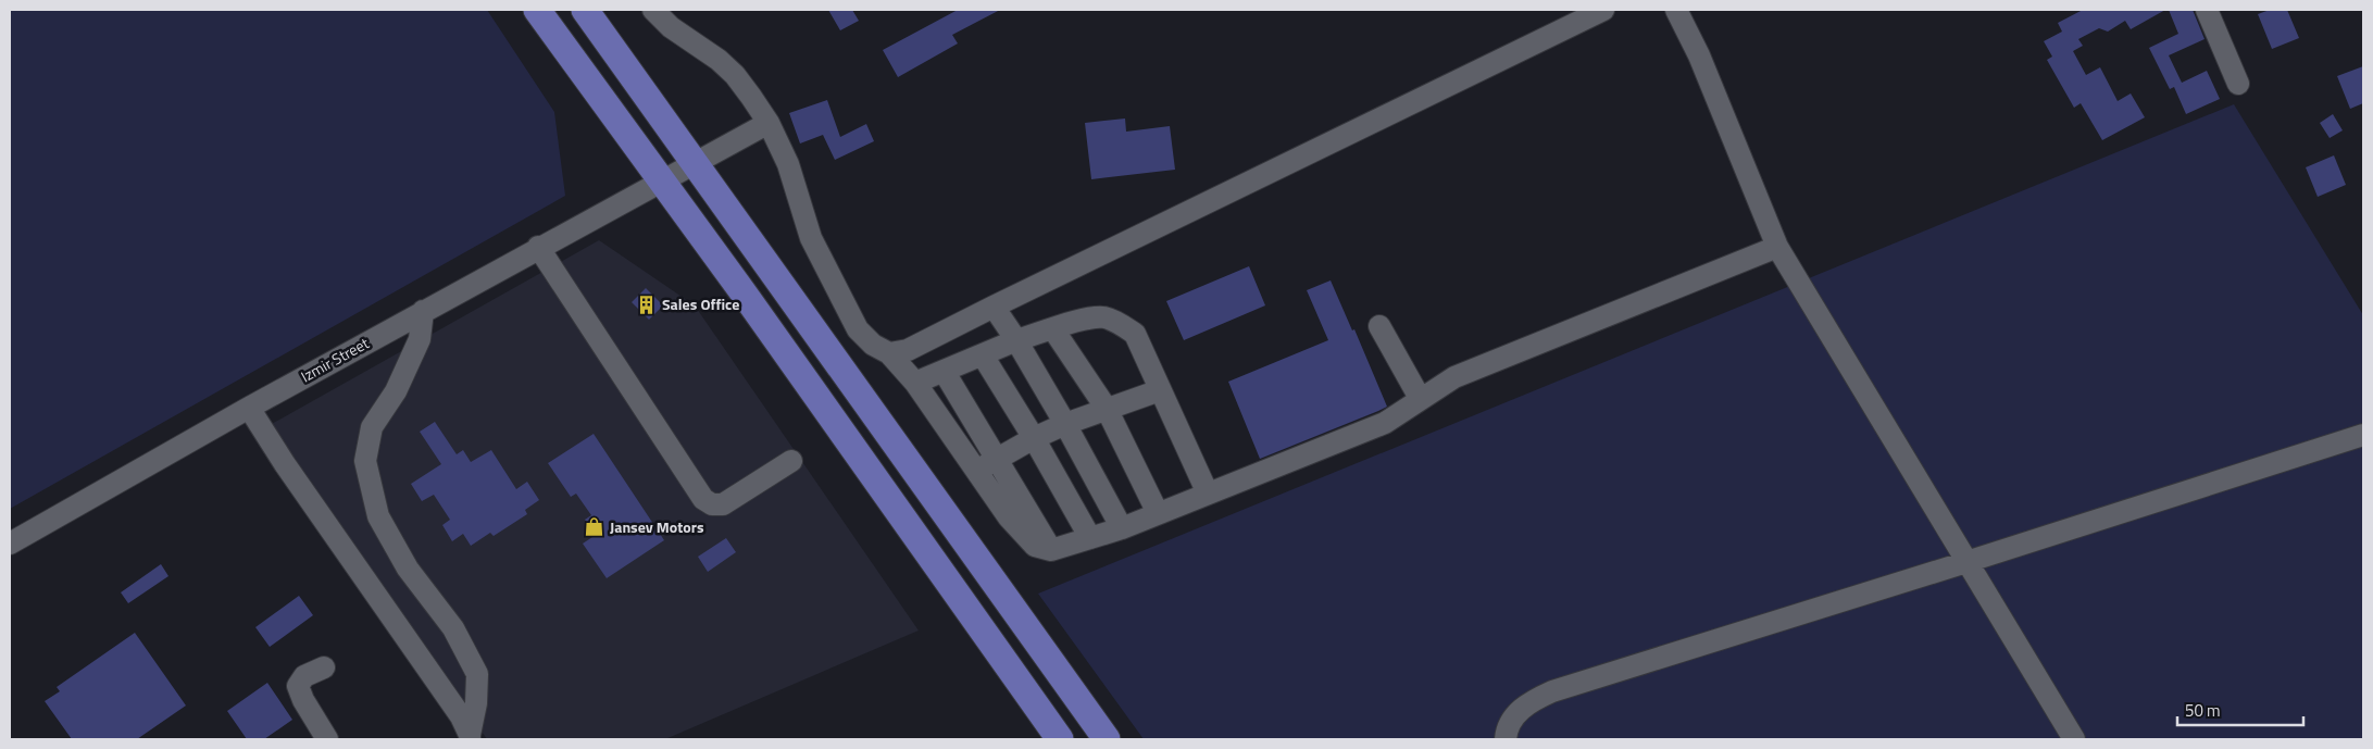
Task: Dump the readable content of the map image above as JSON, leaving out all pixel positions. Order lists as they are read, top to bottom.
{
  "streets": {
    "street": ["Izmir Street"]
  },
  "places": {
    "building": ["Sales Office"],
    "shop": ["Jansev Motors"]
  },
  "scale_bar": "50 m"
}
